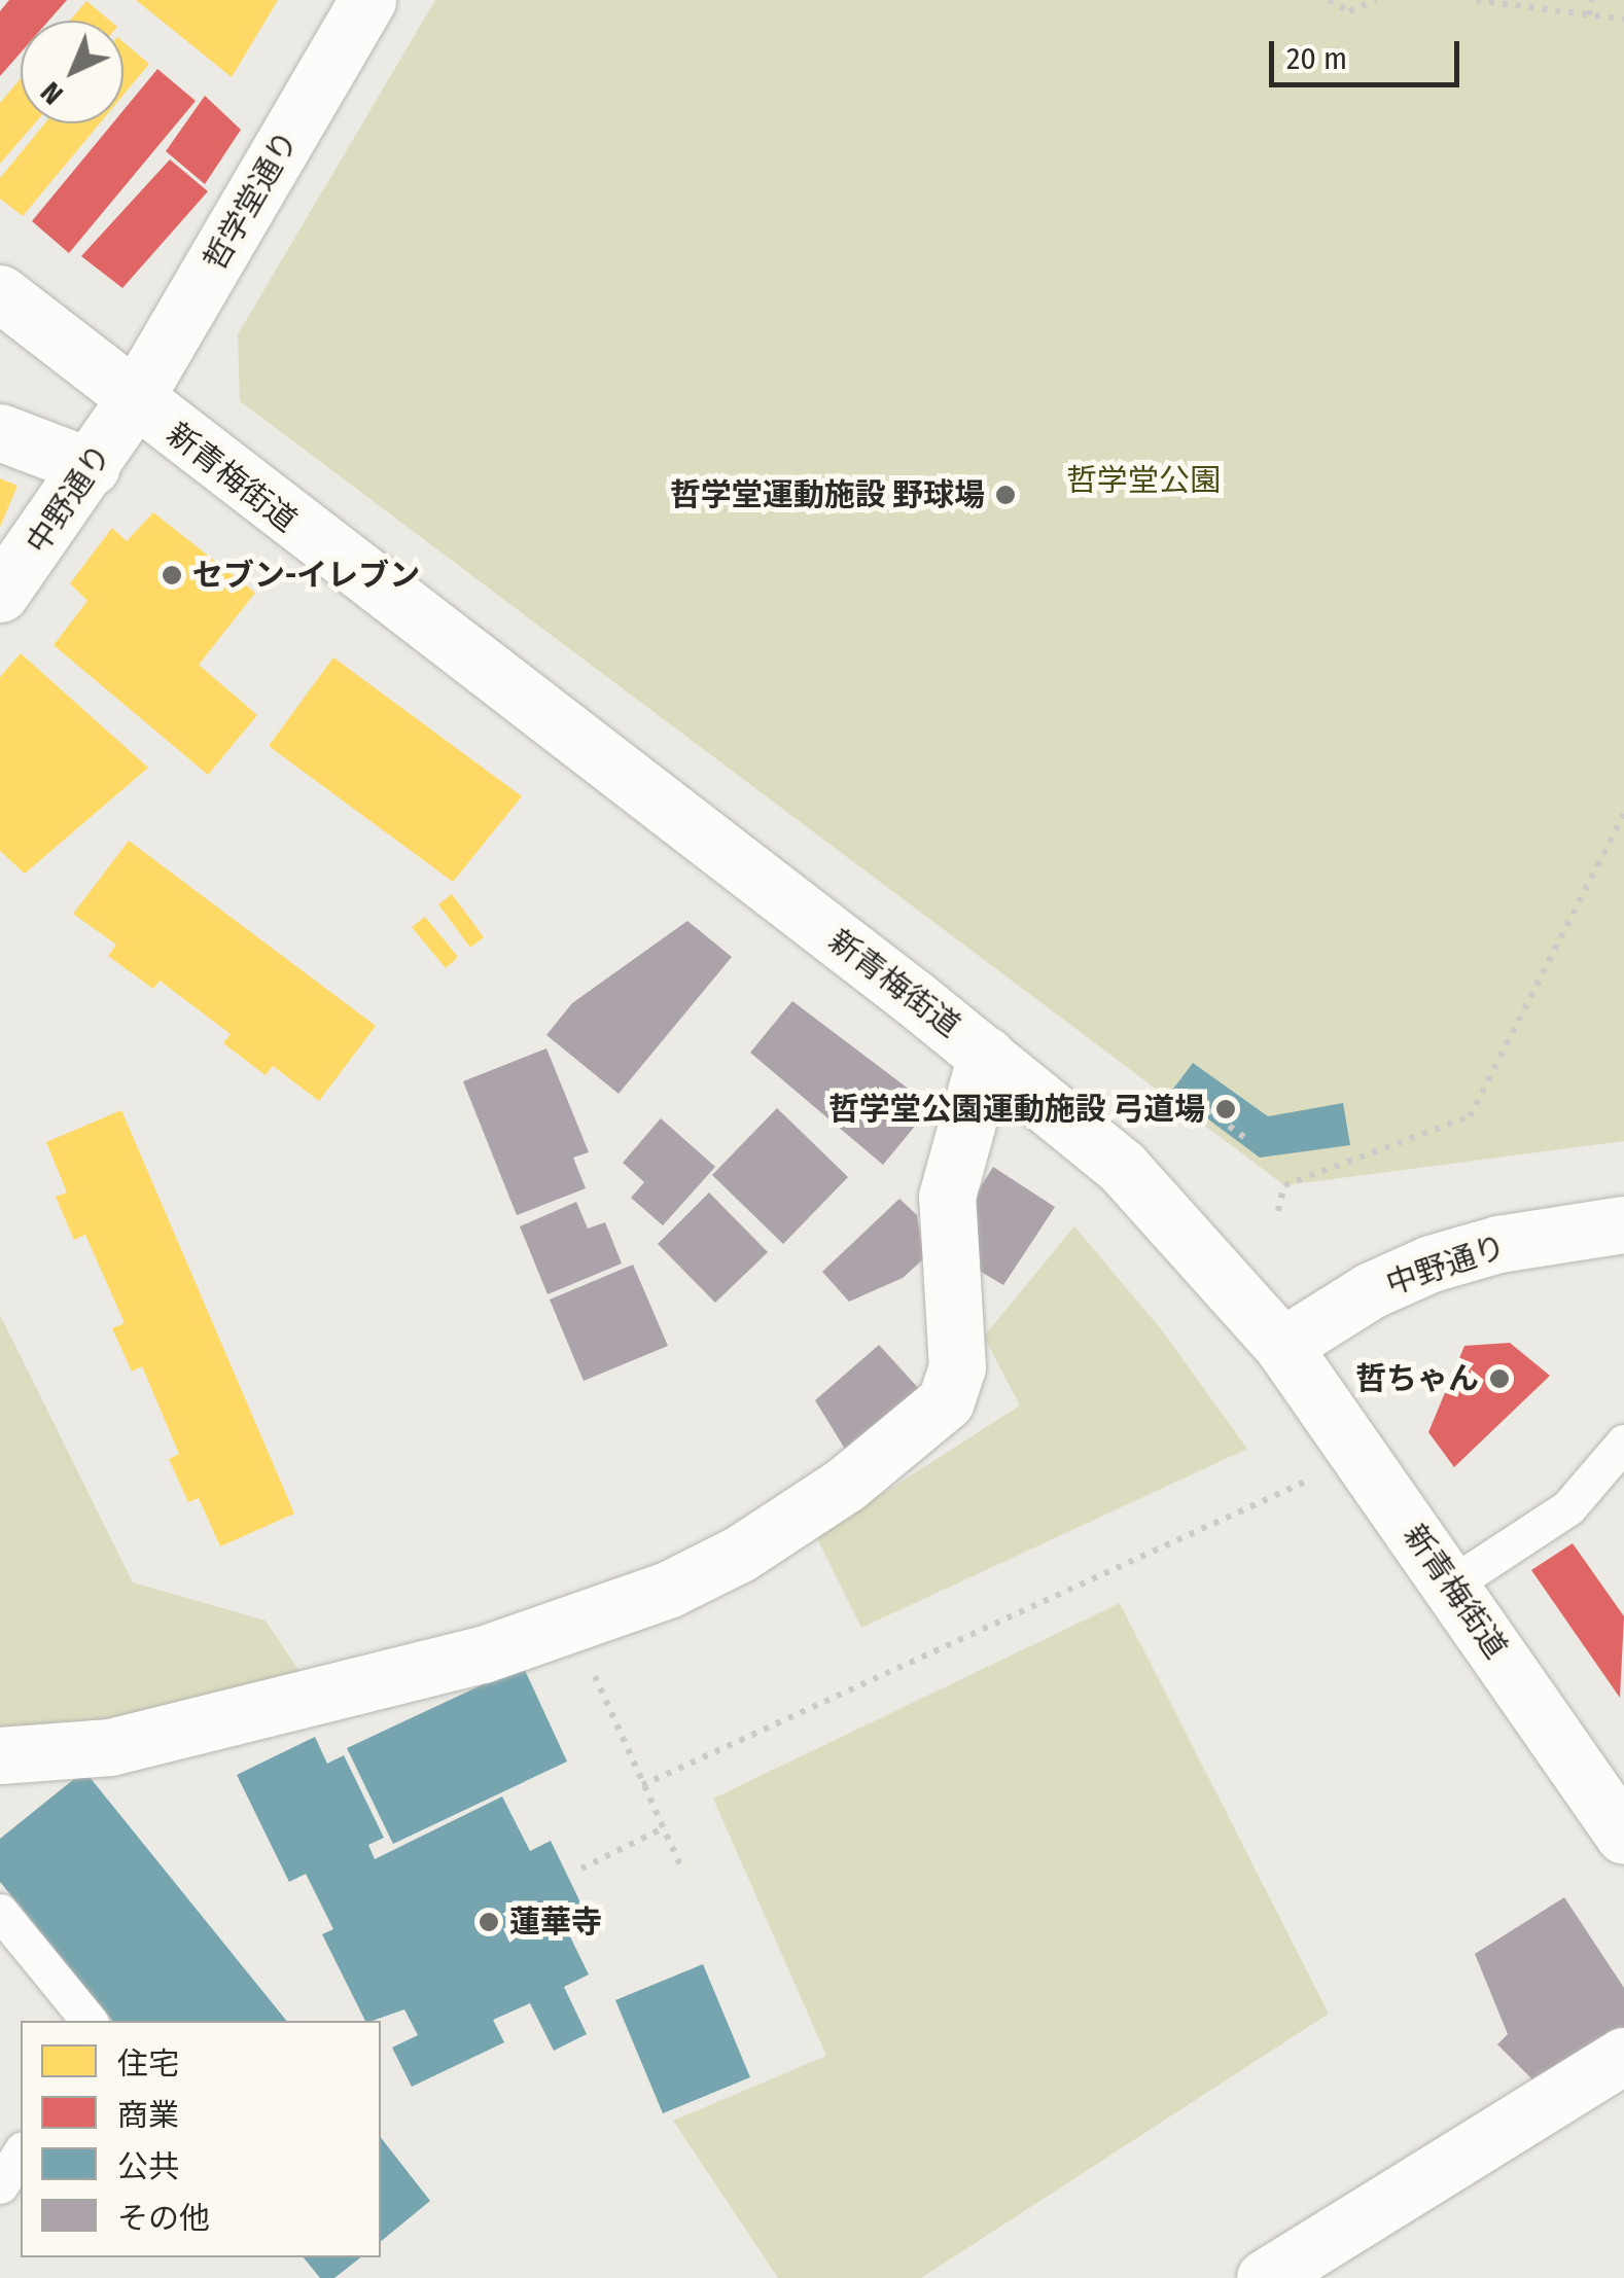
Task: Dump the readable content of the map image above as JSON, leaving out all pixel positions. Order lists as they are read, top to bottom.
{
  "streets": {
    "main road": ["哲学堂通り", "新青梅街道", "中野通り"]
  },
  "crossings": [
    ["哲学堂通り", "新青梅街道"],
    ["哲学堂通り", "中野通り"],
    ["新青梅街道", "中野通り"]
  ],
  "parks": ["哲学堂公園"],
  "places": [
    "哲学堂運動施設 野球場",
    "セブン-イレブン",
    "哲学堂公園運動施設 弓道場",
    "哲ちゃん",
    "蓮華寺"
  ],
  "legend": [
    "住宅",
    "商業",
    "公共",
    "その他"
  ],
  "scale_bar": "20 m",
  "north": "bottom left"
}
